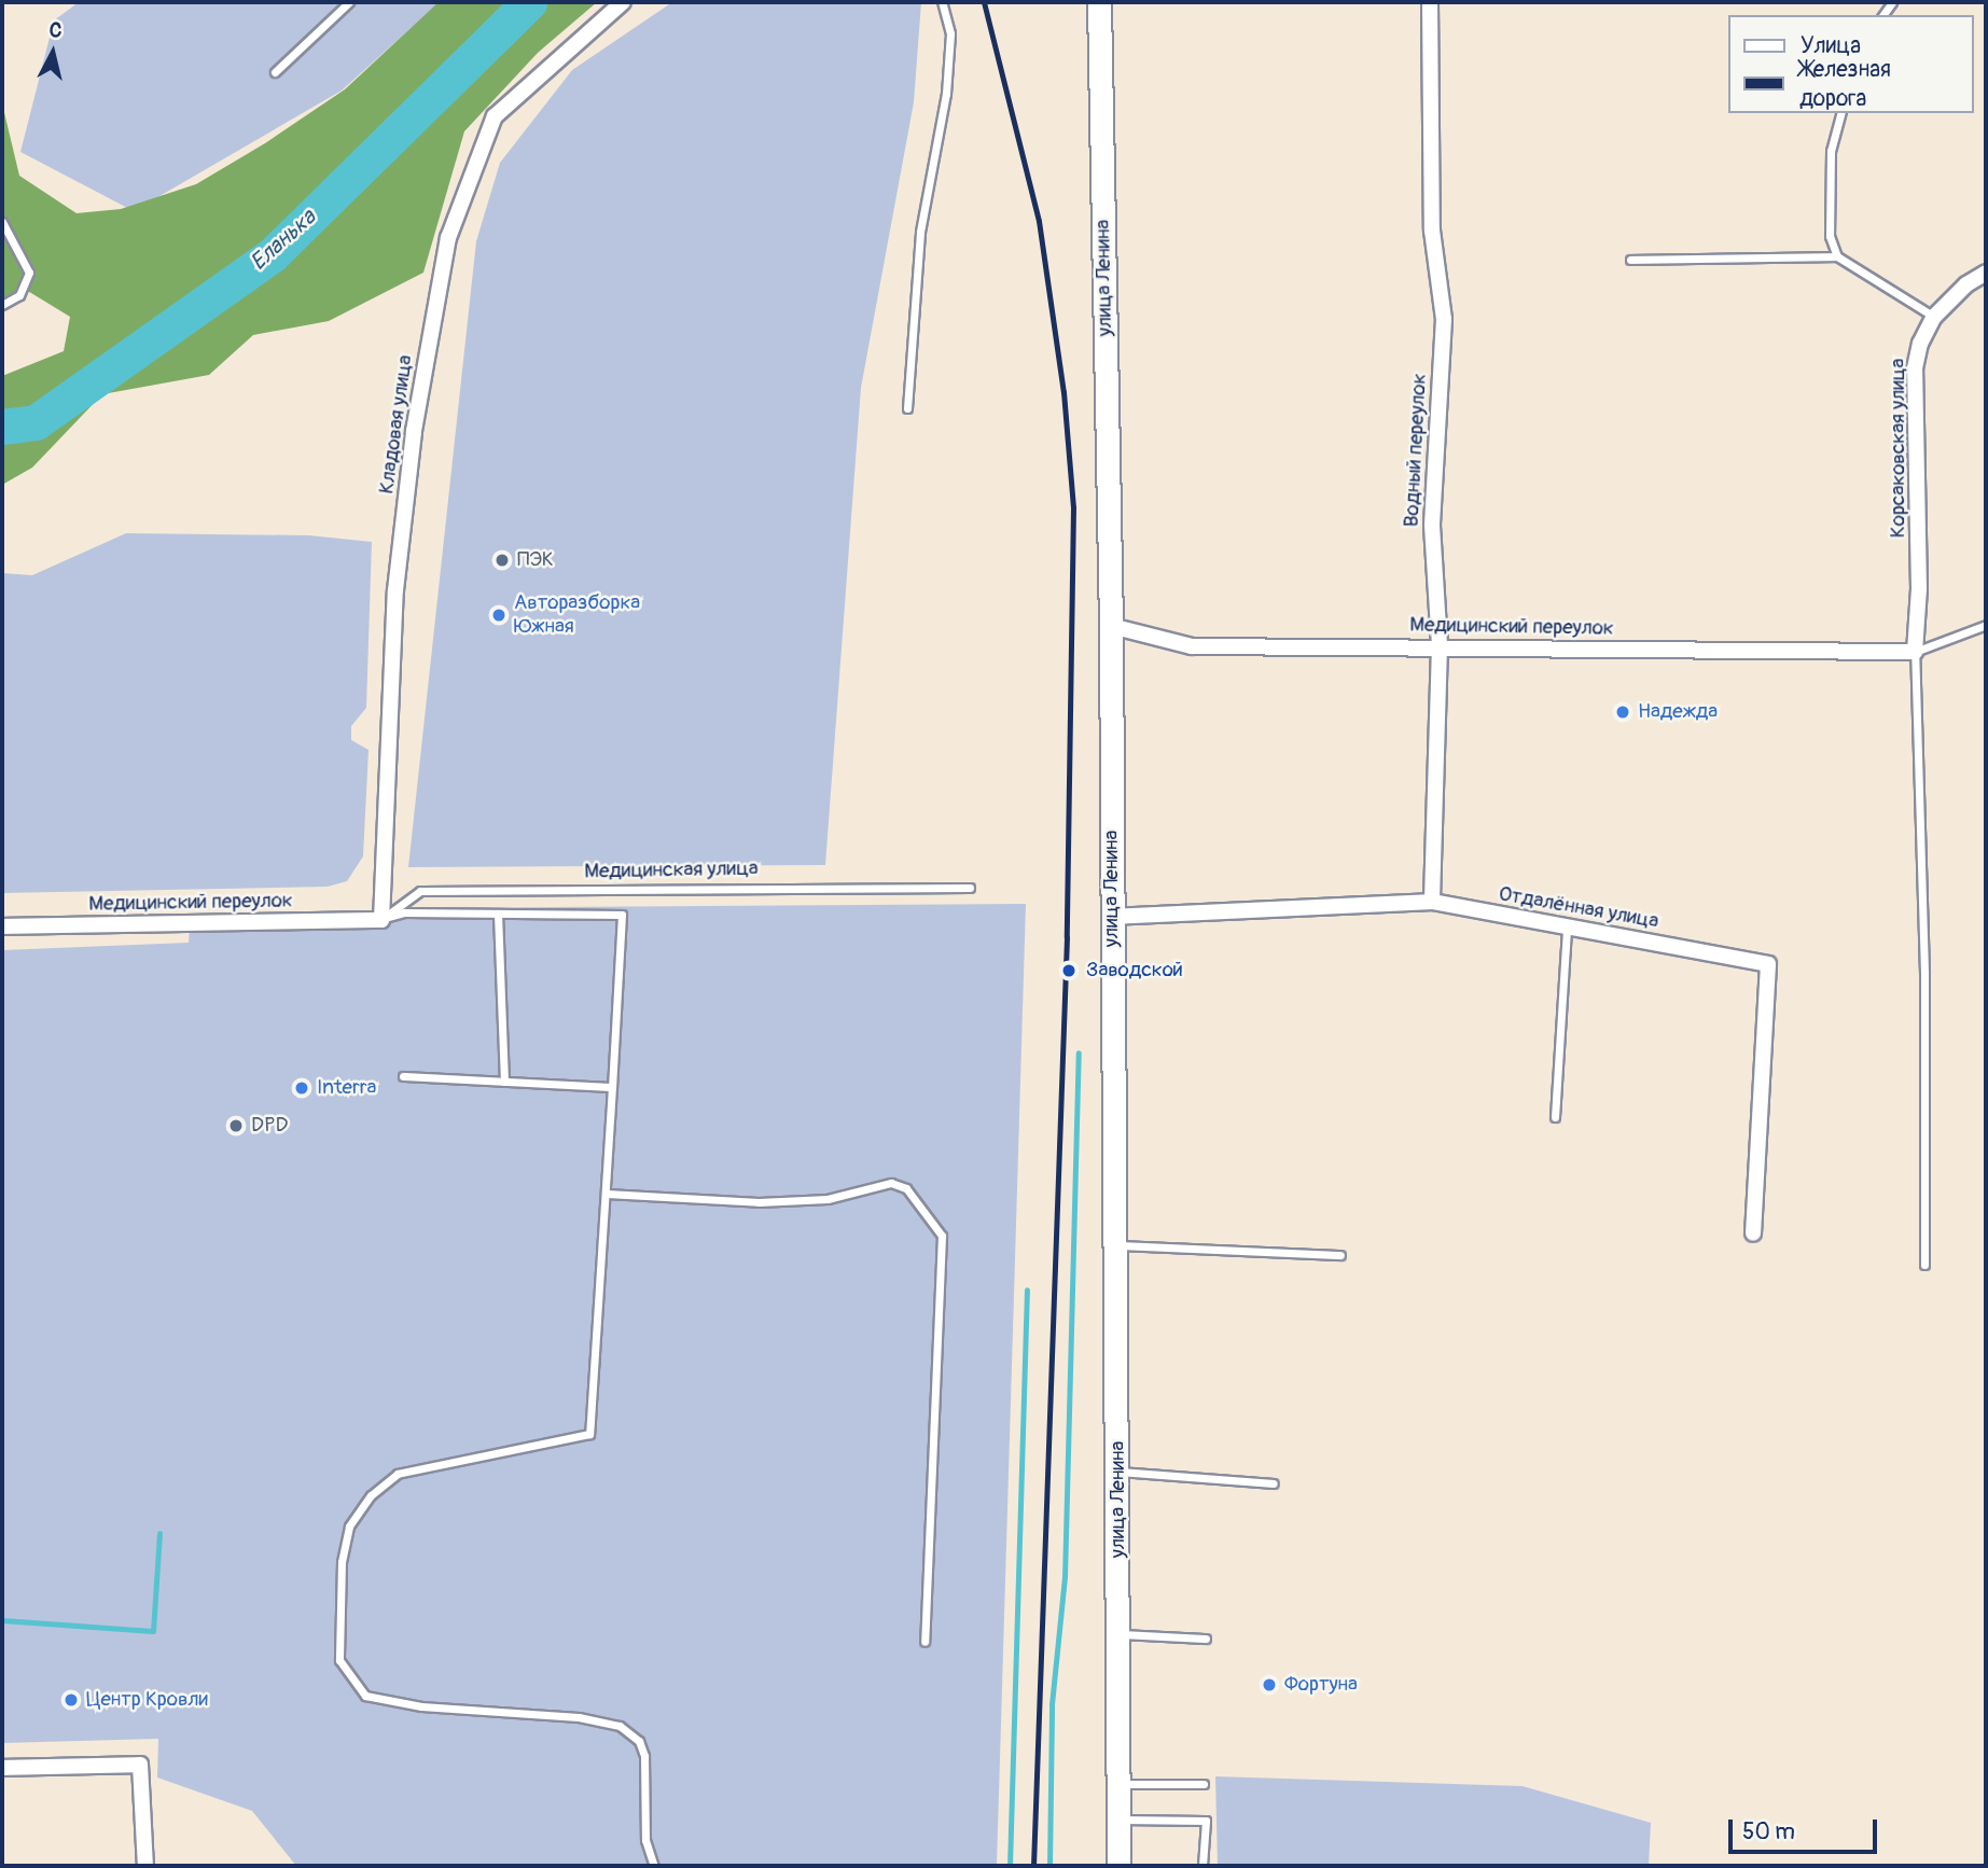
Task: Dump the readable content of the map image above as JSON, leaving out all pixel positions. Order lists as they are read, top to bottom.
{
  "streets": {
    "main road": ["улица Ленина"],
    "street": [
      "Кладовая улица",
      "Корсаковская улица",
      "Водный переулок",
      "Медицинский переулок",
      "Отдалённая улица"
    ],
    "lane": ["Медицинская улица"]
  },
  "crossings": [
    ["улица Ленина", "Медицинский переулок"],
    ["улица Ленина", "Отдалённая улица"],
    ["Кладовая улица", "Медицинский переулок"],
    ["Кладовая улица", "Медицинская улица"],
    ["Корсаковская улица", "Медицинский переулок"],
    ["Водный переулок", "Медицинский переулок"],
    ["Водный переулок", "Отдалённая улица"],
    ["Медицинский переулок", "Медицинская улица"]
  ],
  "water": ["Еланька"],
  "places": [
    "ПЭК",
    "Авторазборка Южная",
    "Надежда",
    "Заводской",
    "Interra",
    "DPD",
    "Фортуна",
    "Центр Кровли"
  ],
  "legend": ["Улица", "Железная дорога"],
  "scale_bar": "50 m",
  "north": "top"
}
